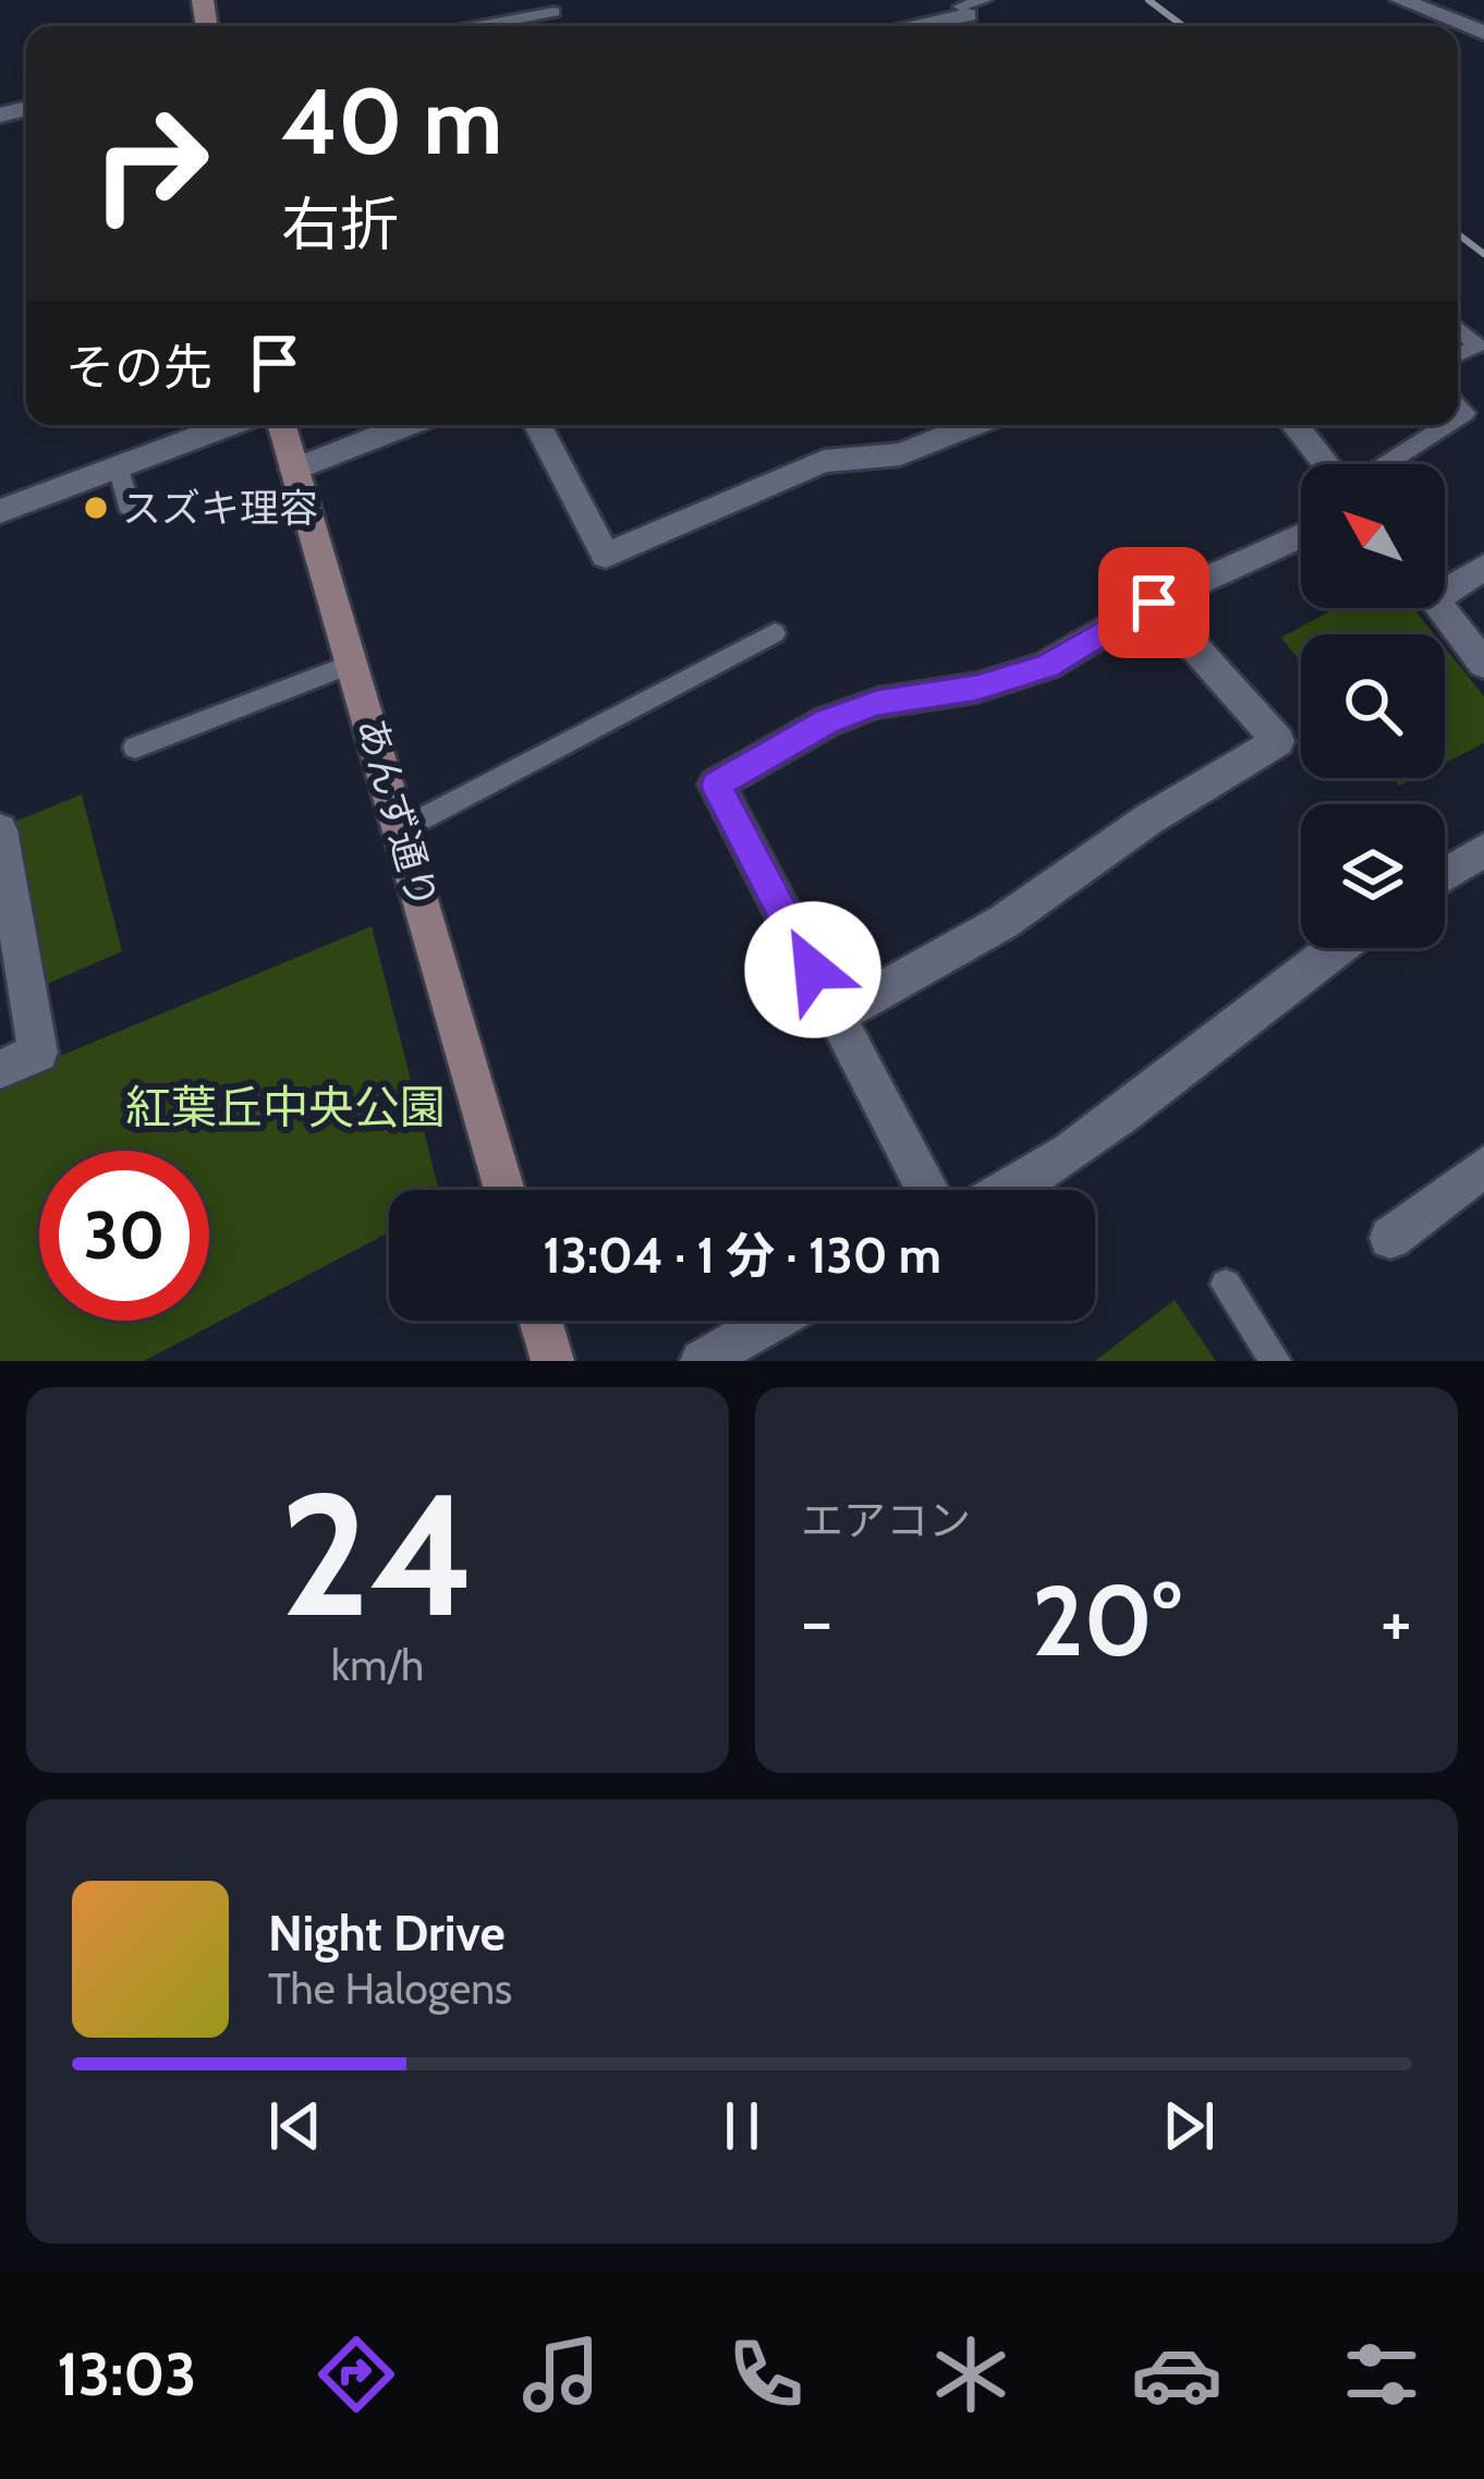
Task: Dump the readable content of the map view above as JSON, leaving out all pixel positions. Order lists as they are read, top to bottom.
{
  "streets": {
    "street": ["あんず通り"]
  },
  "parks": ["紅葉丘中央公園"],
  "places": ["スズキ理容"],
  "north": "top left",
  "page": {
    "turn": ["40 m", "右折"],
    "then": "その先",
    "limit": "30",
    "trip": "13:04 · 1 分 · 130 m",
    "tile": [
      ["24", "km/h"],
      "エアコン"
    ],
    "heat": ["−", "20°", "+"],
    "song": ["Night Drive", "The Halogens"],
    "tabs": "13:03"
  }
}
